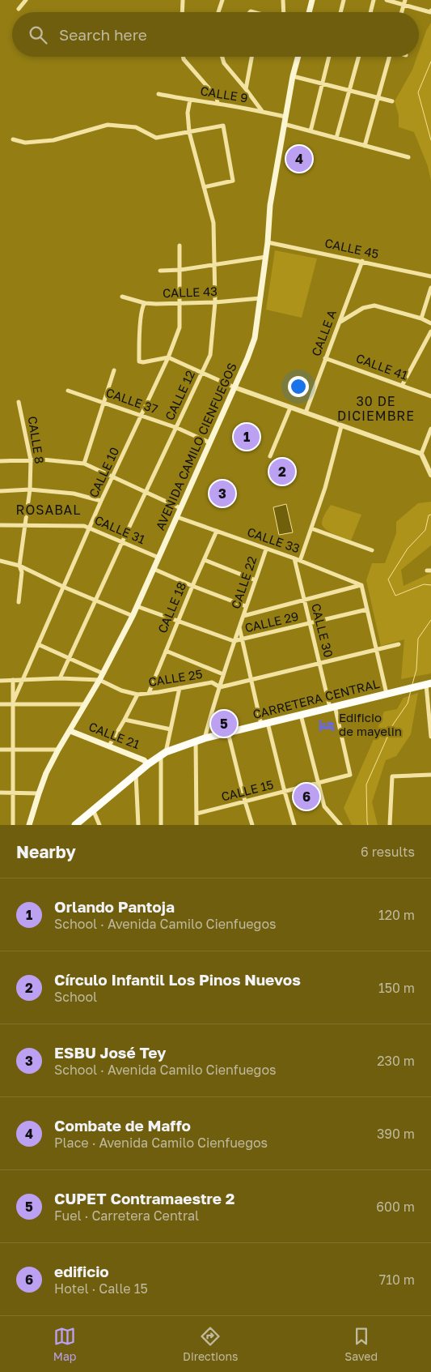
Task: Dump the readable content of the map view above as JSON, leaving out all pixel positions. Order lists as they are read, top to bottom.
{
  "streets": {
    "highway": ["CARRETERA CENTRAL"],
    "main road": ["AVENIDA CAMILO CIENFUEGOS", "CALLE 21"],
    "street": [
      "CALLE 9",
      "CALLE 45",
      "CALLE 43",
      "CALLE A",
      "CALLE 41",
      "CALLE 12",
      "CALLE 37",
      "CALLE 8",
      "CALLE 10",
      "CALLE 31",
      "CALLE 33",
      "CALLE 22",
      "CALLE 18",
      "CALLE 29",
      "CALLE 30",
      "CALLE 25",
      "CALLE 15"
    ]
  },
  "crossings": [
    ["CALLE 9", "CALLE 12"],
    ["CALLE 9", "AVENIDA CAMILO CIENFUEGOS"],
    ["CALLE 45", "CALLE A"],
    ["CALLE 45", "AVENIDA CAMILO CIENFUEGOS"],
    ["CALLE 43", "CALLE 12"],
    ["CALLE 43", "AVENIDA CAMILO CIENFUEGOS"],
    ["CALLE 43", "CALLE 10"],
    ["CALLE A", "CALLE 41"],
    ["CALLE 12", "CALLE 37"],
    ["CALLE 12", "CALLE 31"],
    ["CALLE 12", "CALLE 25"],
    ["CALLE 37", "AVENIDA CAMILO CIENFUEGOS"],
    ["CALLE 37", "CALLE 10"],
    ["CALLE 8", "CALLE 31"],
    ["AVENIDA CAMILO CIENFUEGOS", "CALLE 31"],
    ["AVENIDA CAMILO CIENFUEGOS", "CALLE 33"],
    ["AVENIDA CAMILO CIENFUEGOS", "CALLE 29"],
    ["AVENIDA CAMILO CIENFUEGOS", "CALLE 25"],
    ["AVENIDA CAMILO CIENFUEGOS", "CALLE 21"],
    ["CALLE 10", "CALLE 31"],
    ["CALLE 10", "CALLE 25"],
    ["CALLE 33", "CALLE 22"],
    ["CALLE 33", "CALLE 18"],
    ["CALLE 33", "CALLE 30"],
    ["CALLE 22", "CALLE 29"],
    ["CALLE 22", "CALLE 25"],
    ["CALLE 22", "CARRETERA CENTRAL"],
    ["CALLE 18", "CALLE 29"],
    ["CALLE 18", "CALLE 25"],
    ["CALLE 29", "CALLE 30"],
    ["CALLE 30", "CALLE 25"],
    ["CALLE 30", "CARRETERA CENTRAL"],
    ["CALLE 30", "CALLE 15"],
    ["CARRETERA CENTRAL", "CALLE 21"]
  ],
  "districts": ["30 DE DICIEMBRE", "ROSABAL"],
  "places": {
    "hotel": ["Edificio de mayelin"]
  },
  "page": {
    "search": "Search here",
    "pins": [
      "4",
      "1",
      "2",
      "3",
      "5",
      "6"
    ],
    "heading": ["Nearby", "6 results"],
    "list": [
      {
        "mark": "1",
        "name": "Orlando Pantoja",
        "note": "School · Avenida Camilo Cienfuegos",
        "value": "120 m"
      },
      {
        "mark": "2",
        "name": "Círculo Infantil Los Pinos Nuevos",
        "note": "School",
        "value": "150 m"
      },
      {
        "mark": "3",
        "name": "ESBU José Tey",
        "note": "School · Avenida Camilo Cienfuegos",
        "value": "230 m"
      },
      {
        "mark": "4",
        "name": "Combate de Maffo",
        "note": "Place · Avenida Camilo Cienfuegos",
        "value": "390 m"
      },
      {
        "mark": "5",
        "name": "CUPET Contramaestre 2",
        "note": "Fuel · Carretera Central",
        "value": "600 m"
      },
      {
        "mark": "6",
        "name": "edificio",
        "note": "Hotel · Calle 15",
        "value": "710 m"
      }
    ],
    "nav": ["Map", "Directions", "Saved"]
  }
}
